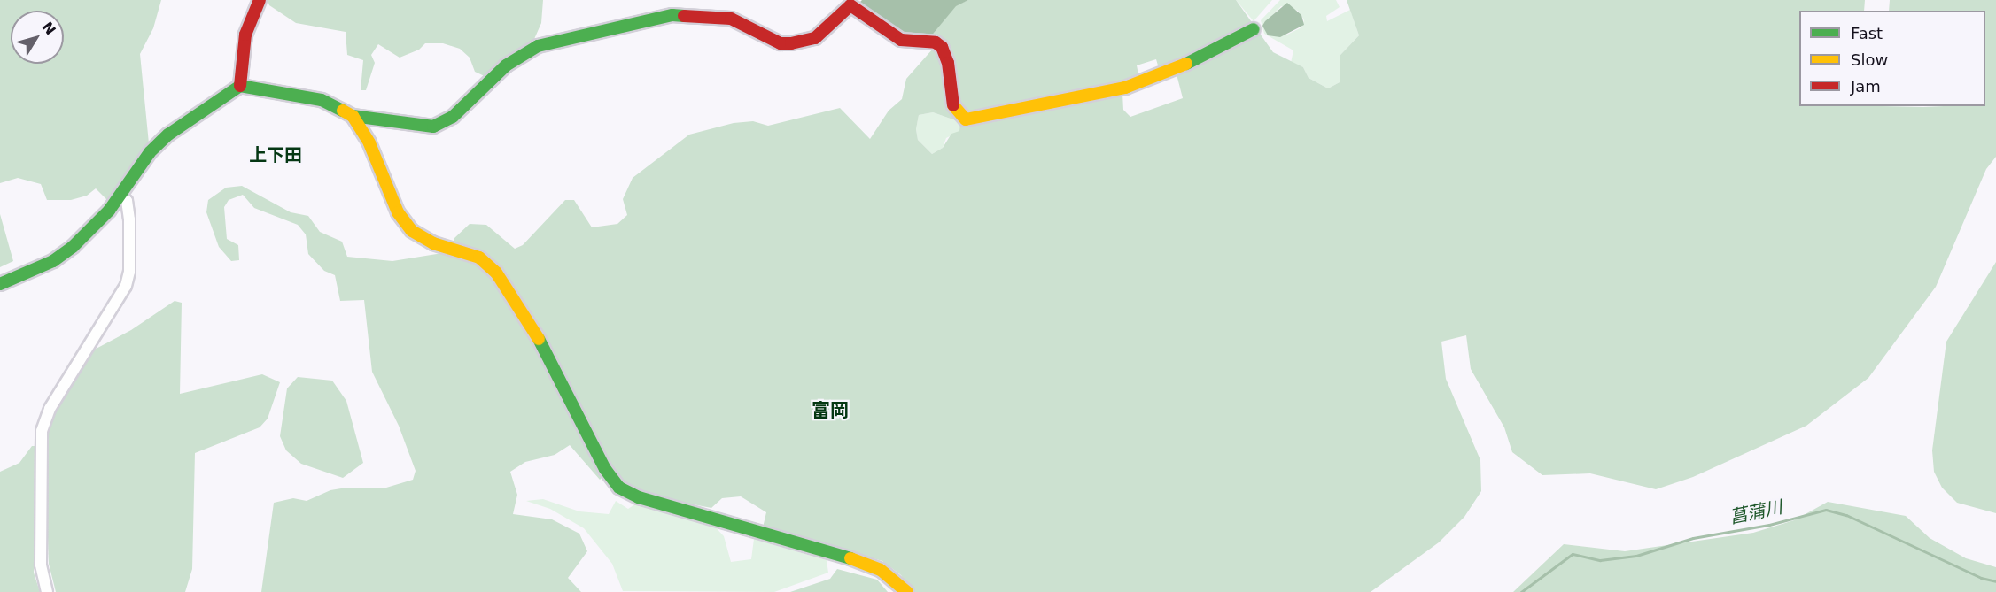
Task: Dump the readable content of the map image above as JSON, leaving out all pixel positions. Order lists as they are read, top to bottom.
{
  "districts": ["上下田", "富岡"],
  "water": ["菖蒲川"],
  "legend": ["Fast", "Slow", "Jam"],
  "north": "top right"
}
